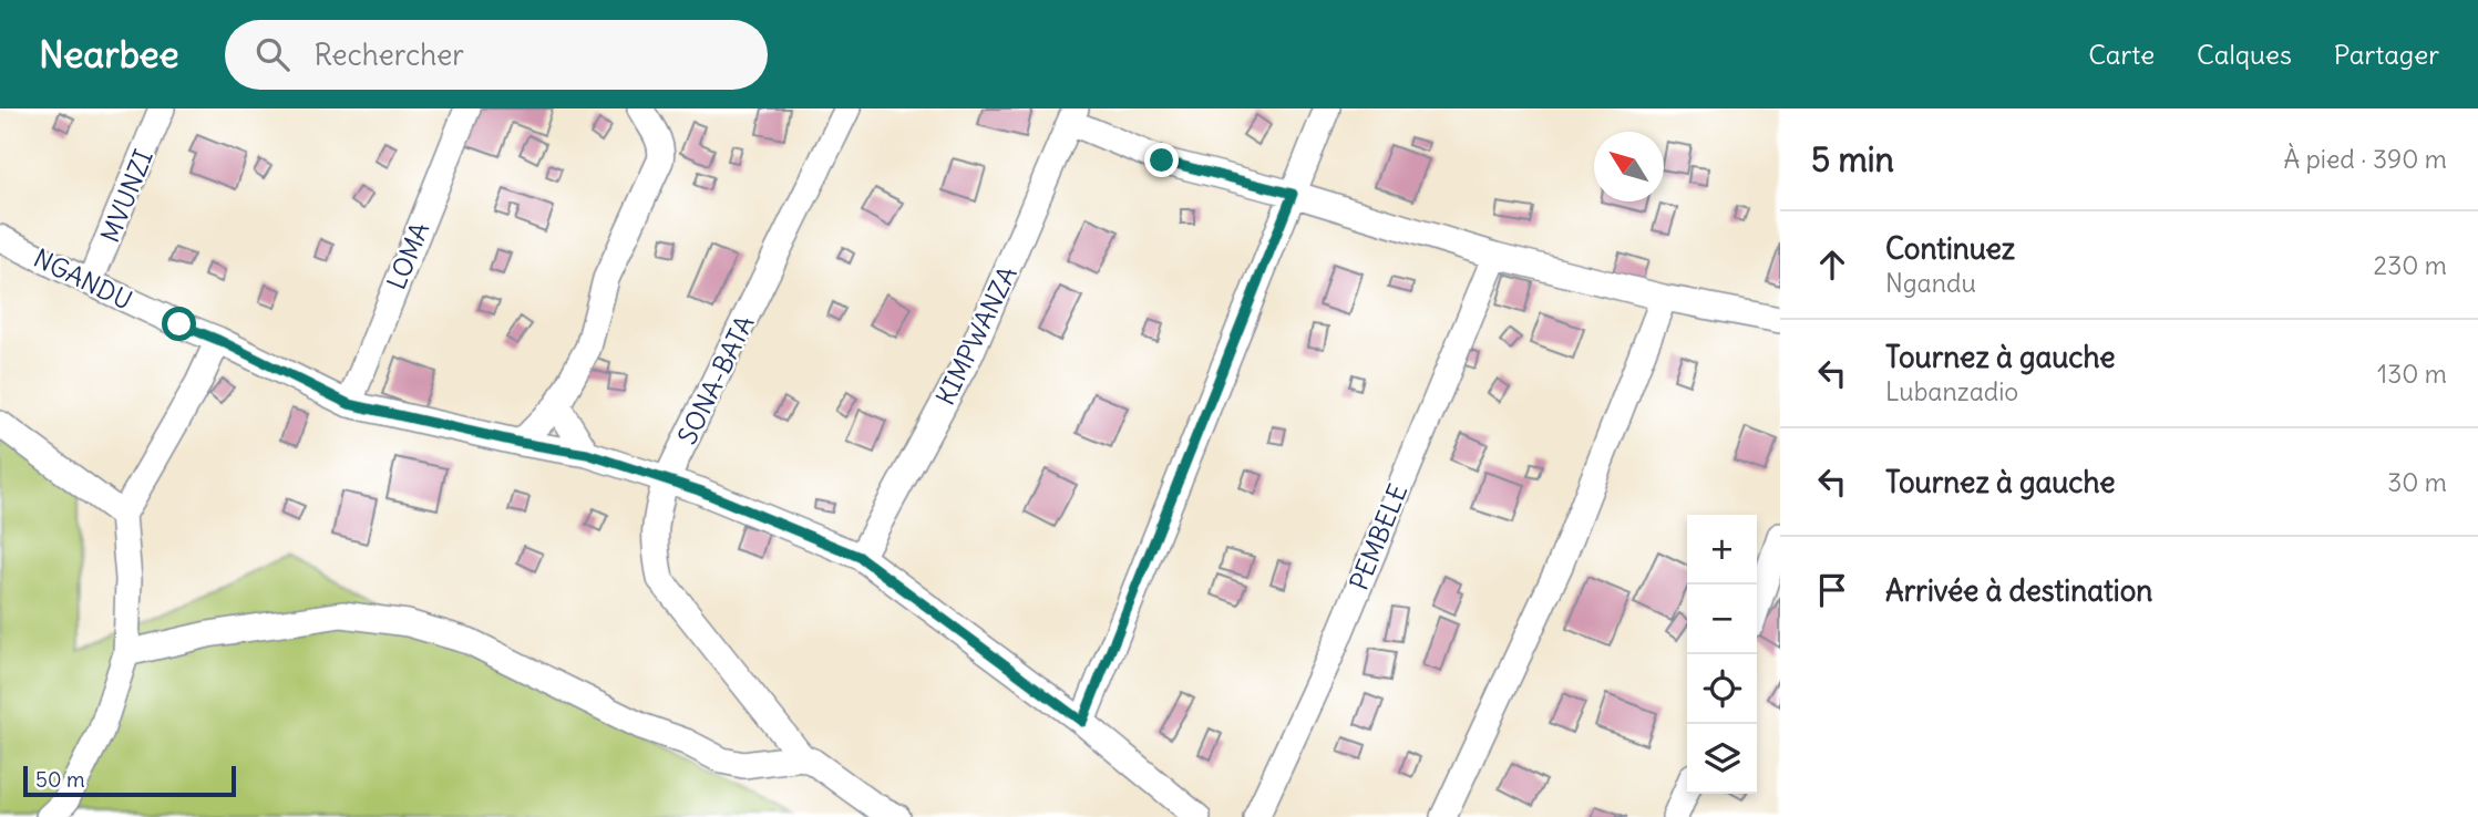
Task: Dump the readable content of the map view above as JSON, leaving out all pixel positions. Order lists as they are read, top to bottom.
{
  "streets": {
    "street": [
      "MVUNZI",
      "LOMA",
      "NGANDU",
      "KIMPWANZA",
      "SONA-BATA",
      "PEMBELE"
    ]
  },
  "crossings": [
    ["MVUNZI", "NGANDU"],
    ["LOMA", "NGANDU"],
    ["NGANDU", "KIMPWANZA"],
    ["NGANDU", "SONA-BATA"]
  ],
  "scale_bar": "50 m",
  "north": "top left",
  "page": {
    "header": "Nearbee",
    "search": "Rechercher",
    "nav": ["Carte", "Calques", "Partager"],
    "heading": ["5 min", "À pied · 390 m"],
    "list": [
      ["Continuez", "Ngandu", "230 m"],
      ["Tournez à gauche", "Lubanzadio", "130 m"],
      ["Tournez à gauche", "30 m"],
      "Arrivée à destination"
    ],
    "map_buttons": ["+", "−"],
    "scale": "50 m"
  }
}
